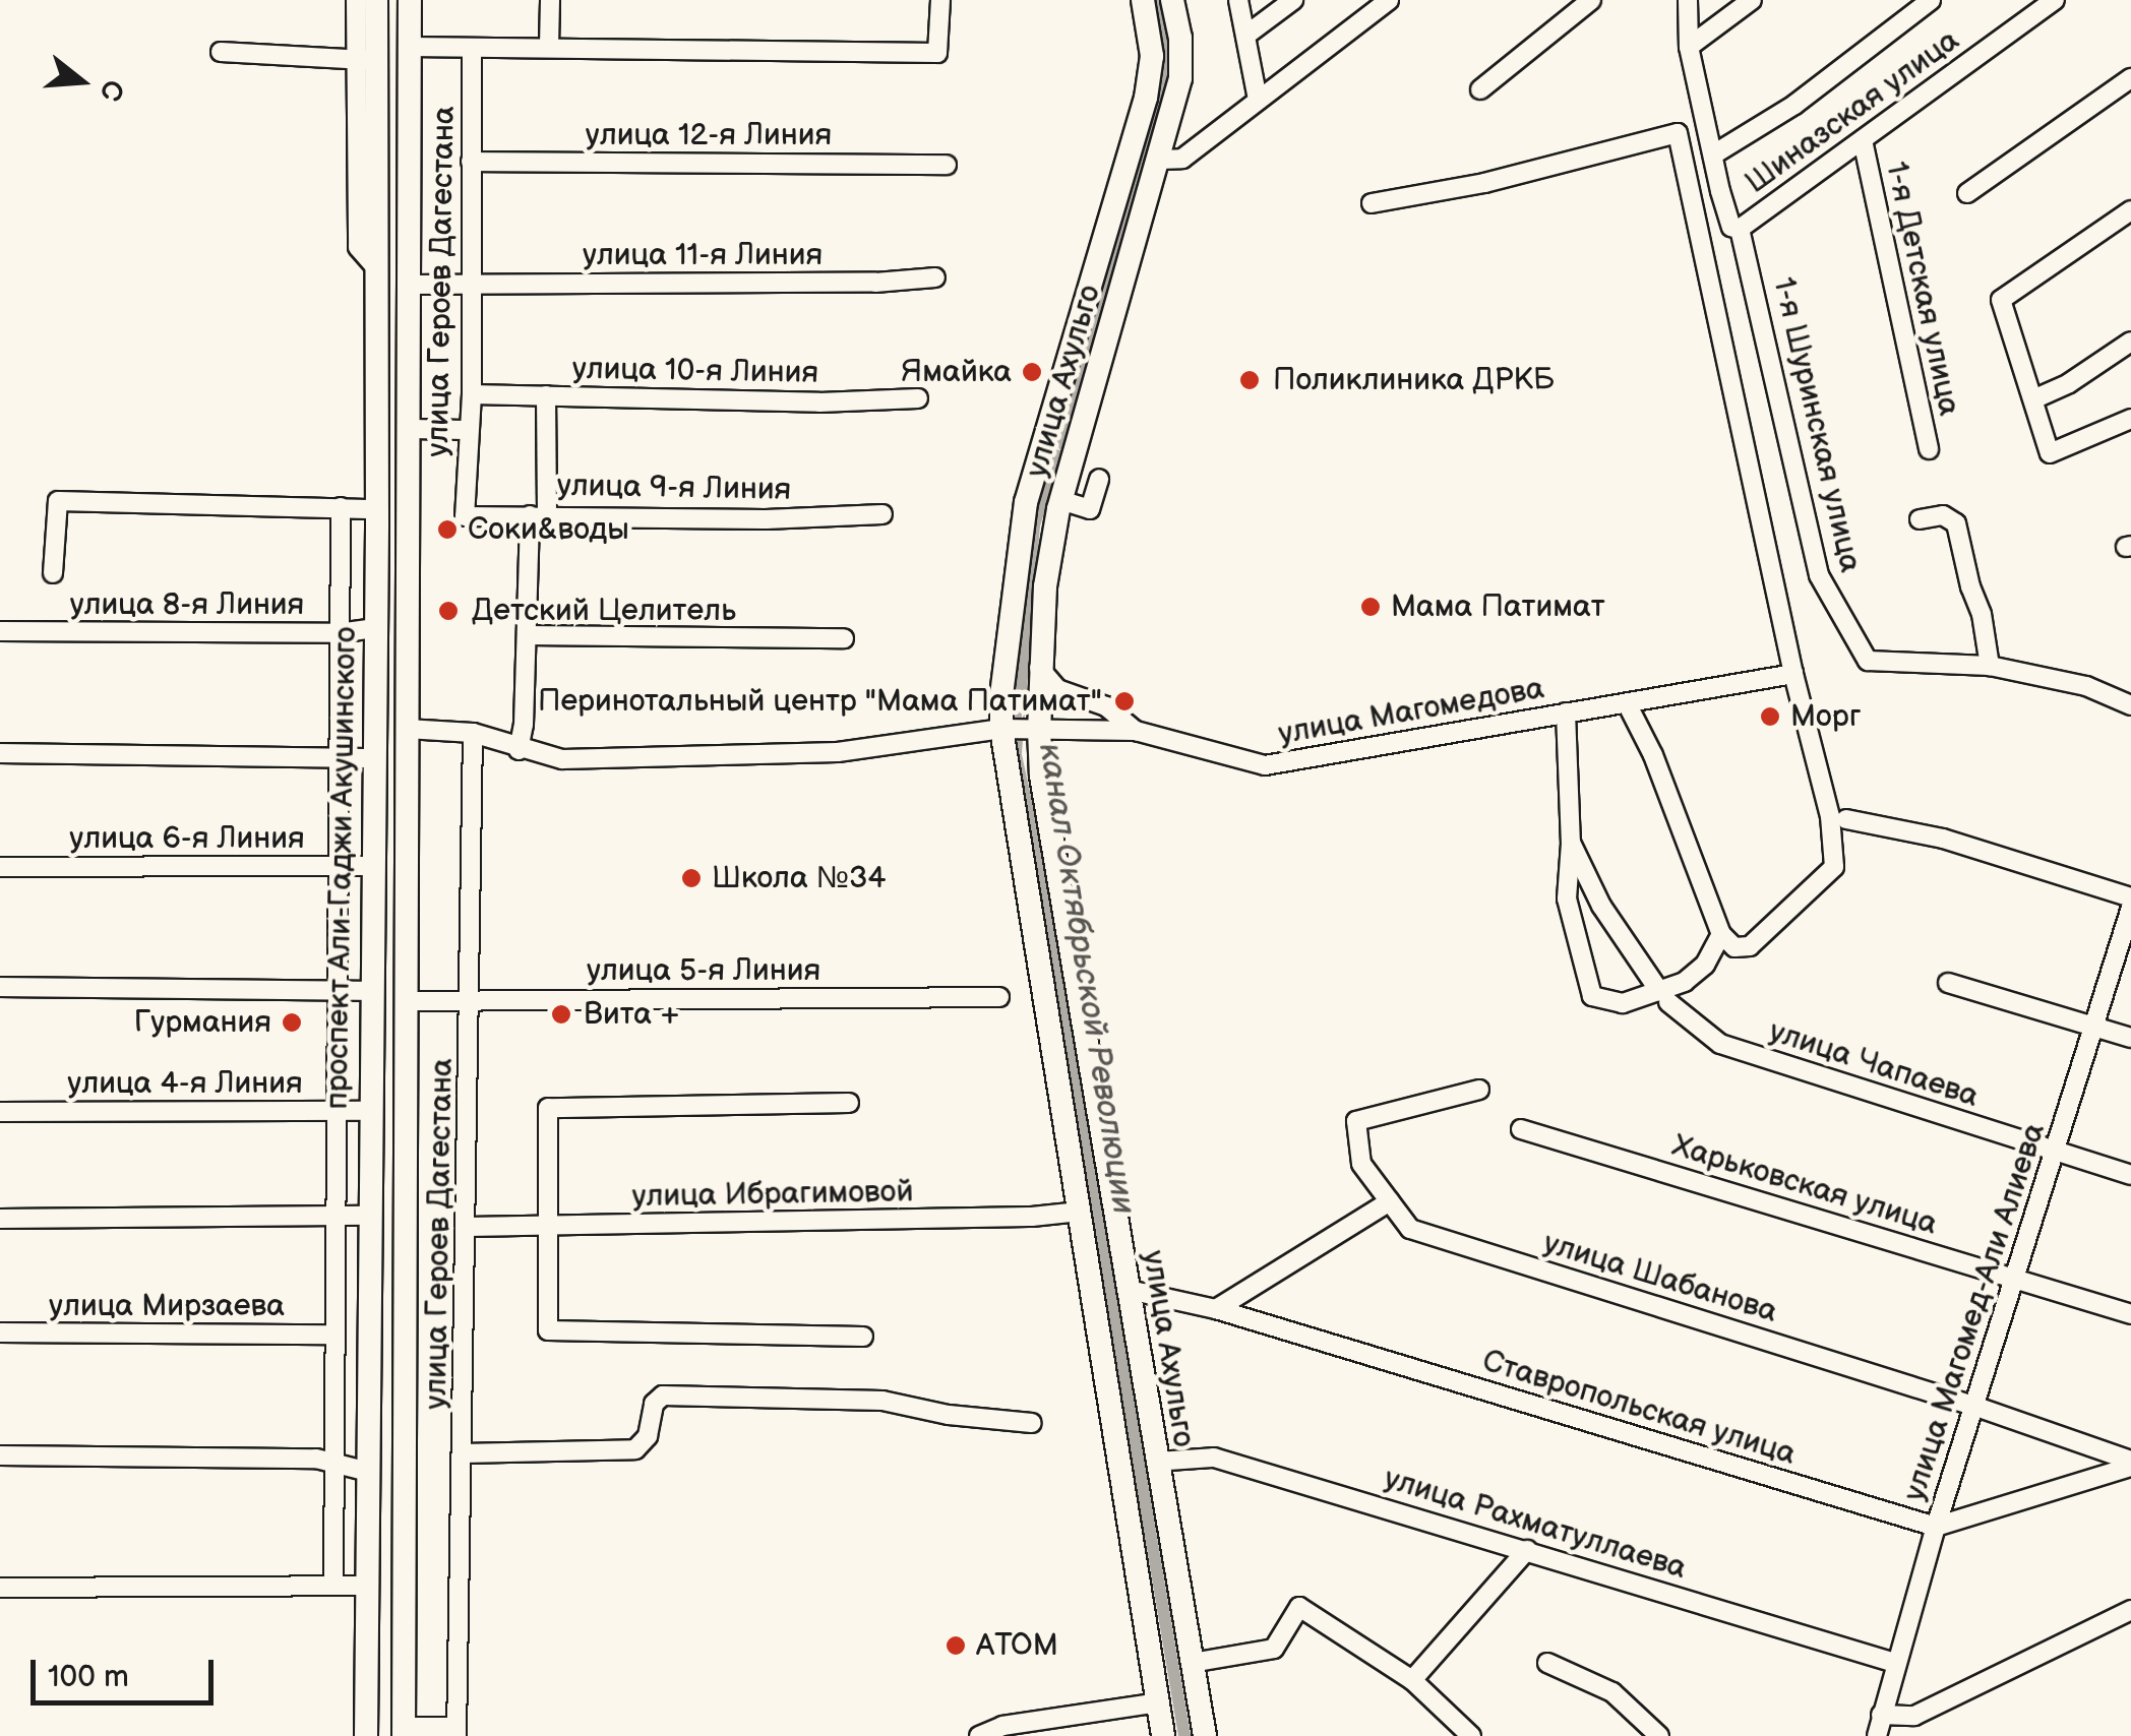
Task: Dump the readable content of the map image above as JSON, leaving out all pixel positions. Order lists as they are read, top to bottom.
{
  "streets": {
    "main road": ["улица Ахульго", "проспект Али-Гаджи Акушинского"],
    "street": [
      "Шиназская улица",
      "улица 12-я Линия",
      "улица 11-я Линия",
      "улица Героев Дагестана",
      "1-я Детская улица",
      "улица 10-я Линия",
      "1-я Шуринская улица",
      "улица 9-я Линия",
      "улица 8-я Линия",
      "улица Магомедова",
      "улица 6-я Линия",
      "улица 5-я Линия",
      "улица Чапаева",
      "улица 4-я Линия",
      "Харьковская улица",
      "улица Ибрагимовой",
      "улица Шабанова",
      "улица Мирзаева",
      "улица Магомед-Али Алиева",
      "Ставропольская улица",
      "улица Рахматуллаева"
    ]
  },
  "crossings": [
    ["Шиназская улица", "1-я Детская улица"],
    ["Шиназская улица", "1-я Шуринская улица"],
    ["улица 12-я Линия", "улица Героев Дагестана"],
    ["улица 11-я Линия", "улица Героев Дагестана"],
    ["улица 11-я Линия", "проспект Али-Гаджи Акушинского"],
    ["улица Героев Дагестана", "улица 10-я Линия"],
    ["улица Героев Дагестана", "улица 9-я Линия"],
    ["улица Героев Дагестана", "улица 5-я Линия"],
    ["улица Героев Дагестана", "улица Ибрагимовой"],
    ["улица Ахульго", "улица Магомедова"],
    ["улица Ахульго", "Ставропольская улица"],
    ["улица Ахульго", "улица Рахматуллаева"],
    ["улица 8-я Линия", "проспект Али-Гаджи Акушинского"],
    ["улица 6-я Линия", "проспект Али-Гаджи Акушинского"],
    ["проспект Али-Гаджи Акушинского", "улица 5-я Линия"],
    ["проспект Али-Гаджи Акушинского", "улица 4-я Линия"],
    ["улица Чапаева", "улица Магомед-Али Алиева"],
    ["Харьковская улица", "улица Магомед-Али Алиева"],
    ["улица Шабанова", "улица Магомед-Али Алиева"],
    ["улица Магомед-Али Алиева", "Ставропольская улица"],
    ["улица Магомед-Али Алиева", "улица Рахматуллаева"]
  ],
  "water": ["канал Октябрьской Революции"],
  "places": [
    "Ямайка",
    "Поликлиника ДРКБ",
    "Соки&воды",
    "Мама Патимат",
    "Детский Целитель",
    "Перинотальный центр \"Мама Патимат\"",
    "Морг",
    "Школа №34",
    "Вита +",
    "Гурмания",
    "АТОМ"
  ],
  "scale_bar": "100 m",
  "north": "right"
}
